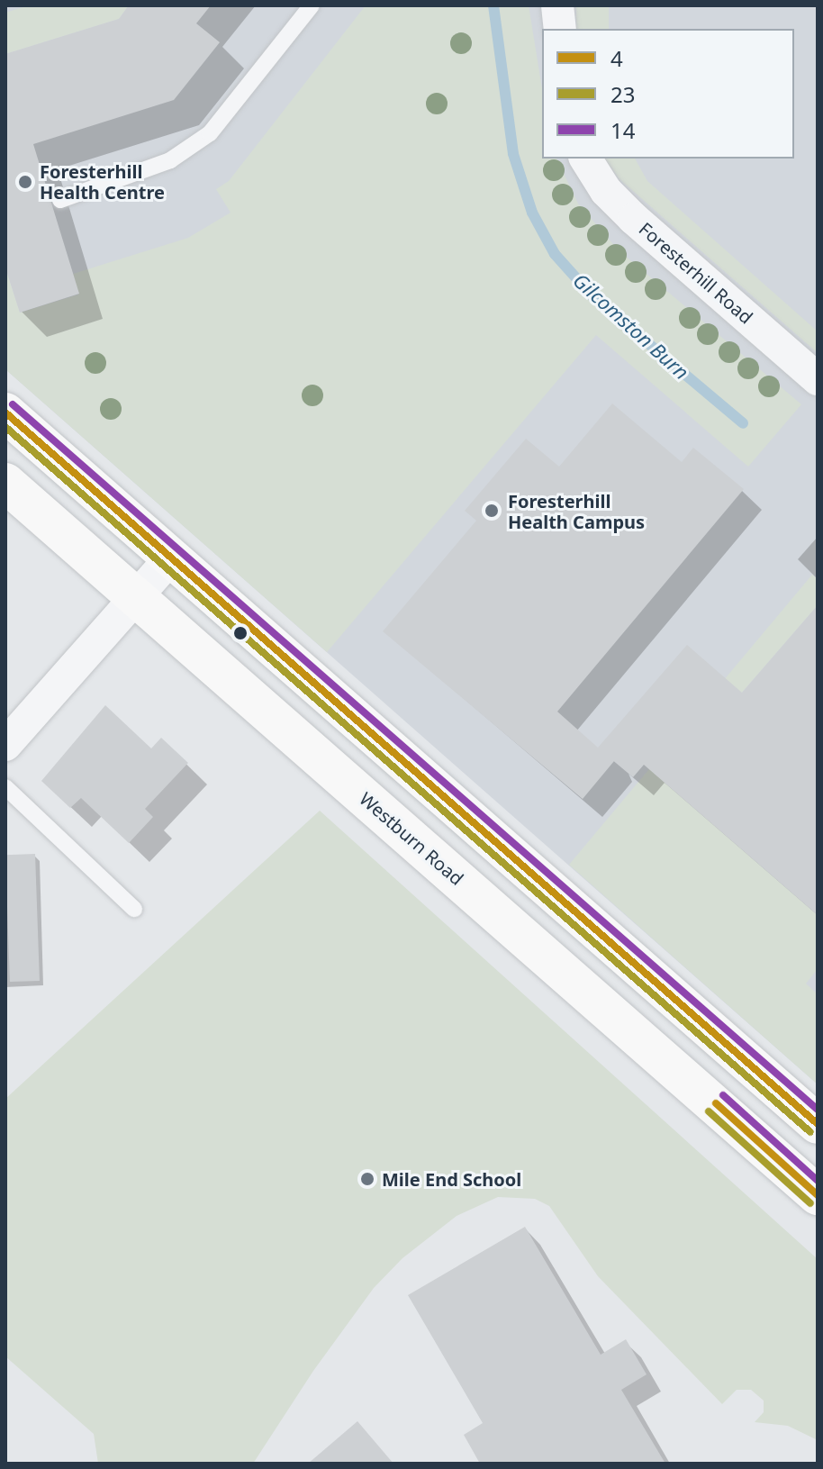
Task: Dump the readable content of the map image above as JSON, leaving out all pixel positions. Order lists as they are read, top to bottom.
{
  "streets": {
    "main road": ["Westburn Road"],
    "street": ["Foresterhill Road"]
  },
  "water": ["Gilcomston Burn"],
  "places": ["Foresterhill Health Centre", "Foresterhill Health Campus", "Mile End School"],
  "lines": ["transit line 14", "transit line 4", "transit line 23"],
  "legend": ["4", "23", "14"]
}
